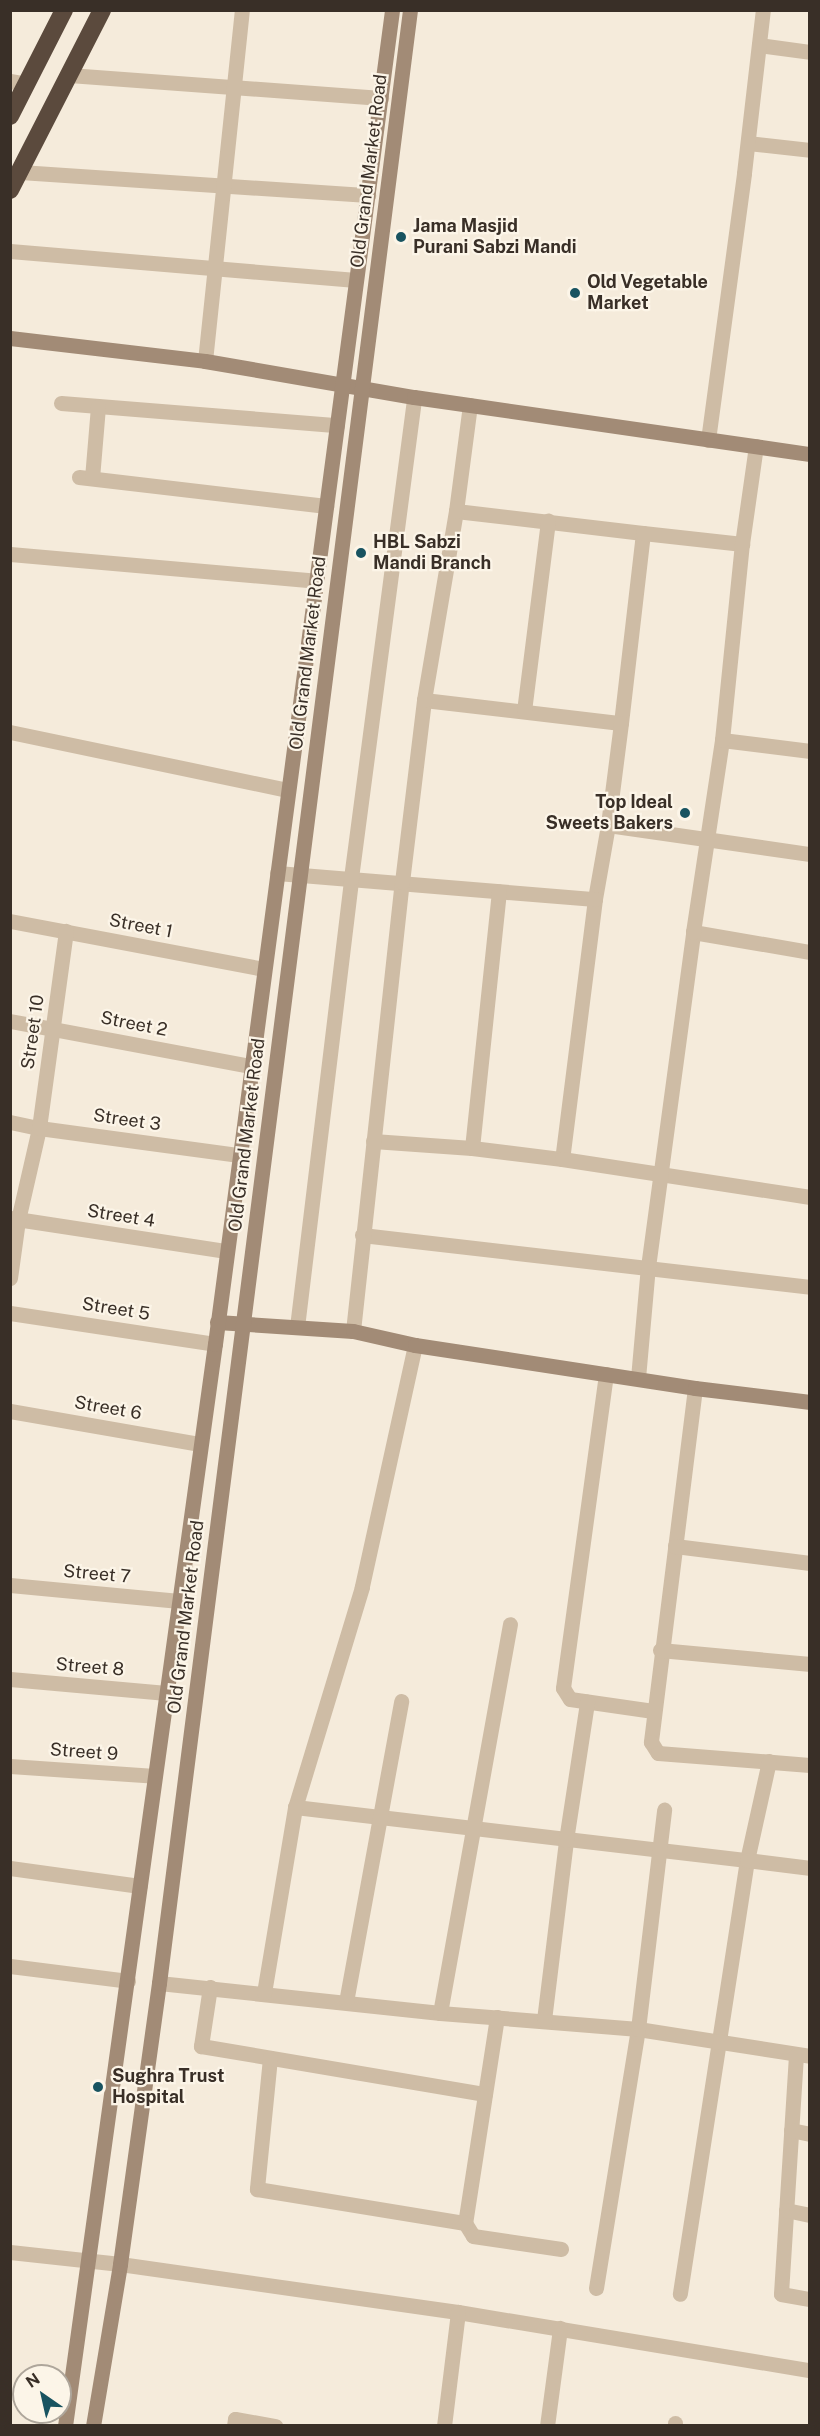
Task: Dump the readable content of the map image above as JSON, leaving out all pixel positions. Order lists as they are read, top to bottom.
{
  "streets": {
    "street": [
      "Old Grand Market Road",
      "Street 1",
      "Street 2",
      "Street 10",
      "Street 3",
      "Street 4",
      "Street 5",
      "Street 6",
      "Street 7",
      "Street 8",
      "Street 9"
    ]
  },
  "crossings": [
    ["Old Grand Market Road", "Street 1"],
    ["Old Grand Market Road", "Street 2"],
    ["Old Grand Market Road", "Street 3"],
    ["Old Grand Market Road", "Street 4"],
    ["Old Grand Market Road", "Street 5"],
    ["Old Grand Market Road", "Street 6"],
    ["Old Grand Market Road", "Street 7"],
    ["Old Grand Market Road", "Street 8"],
    ["Old Grand Market Road", "Street 9"],
    ["Street 1", "Street 10"],
    ["Street 2", "Street 10"],
    ["Street 10", "Street 3"],
    ["Street 10", "Street 4"]
  ],
  "places": [
    "Jama Masjid Purani Sabzi Mandi",
    "Old Vegetable Market",
    "HBL Sabzi Mandi Branch",
    "Top Ideal Sweets Bakers",
    "Sughra Trust Hospital"
  ],
  "north": "top left"
}
